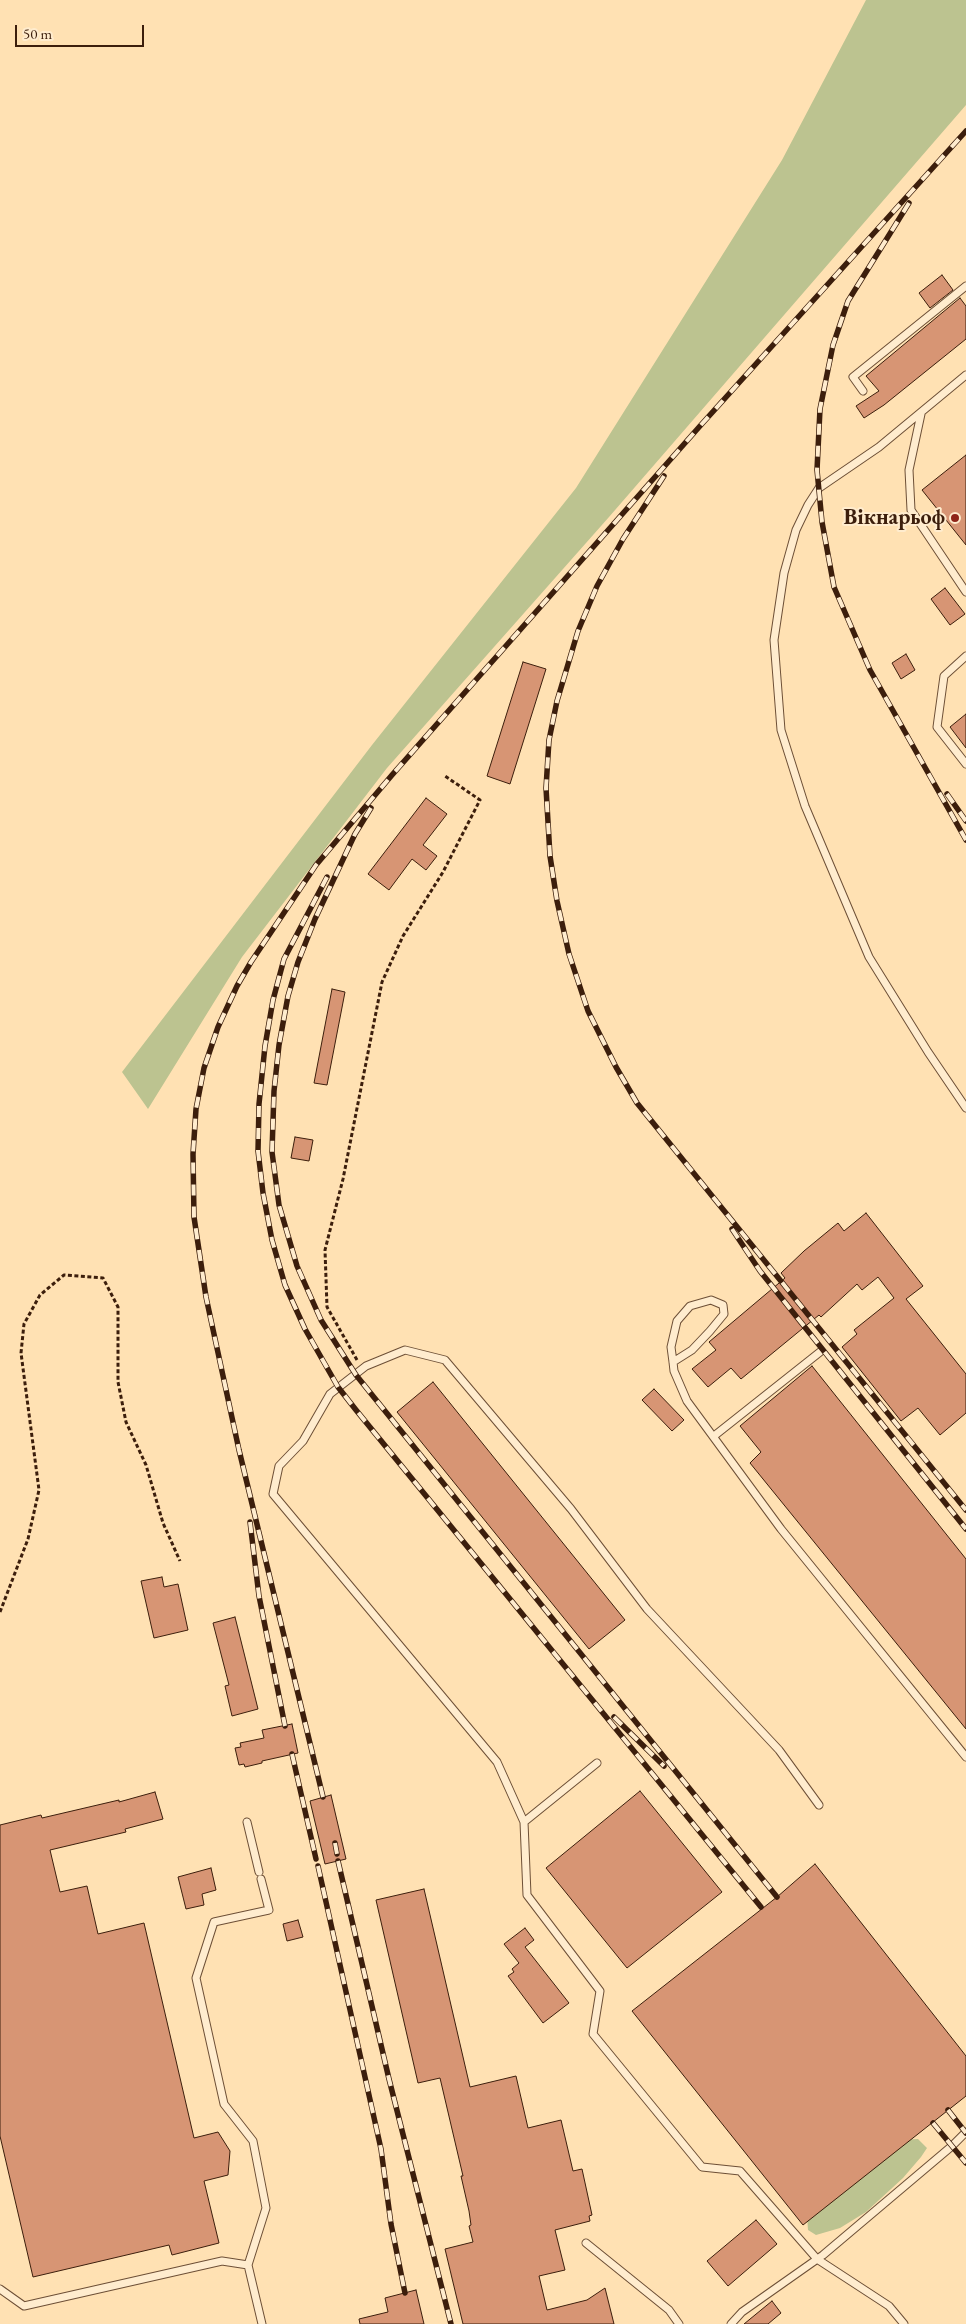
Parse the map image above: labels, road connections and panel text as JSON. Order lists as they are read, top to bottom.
{
  "places": ["Вікнарьоф"],
  "scale_bar": "50 m"
}
